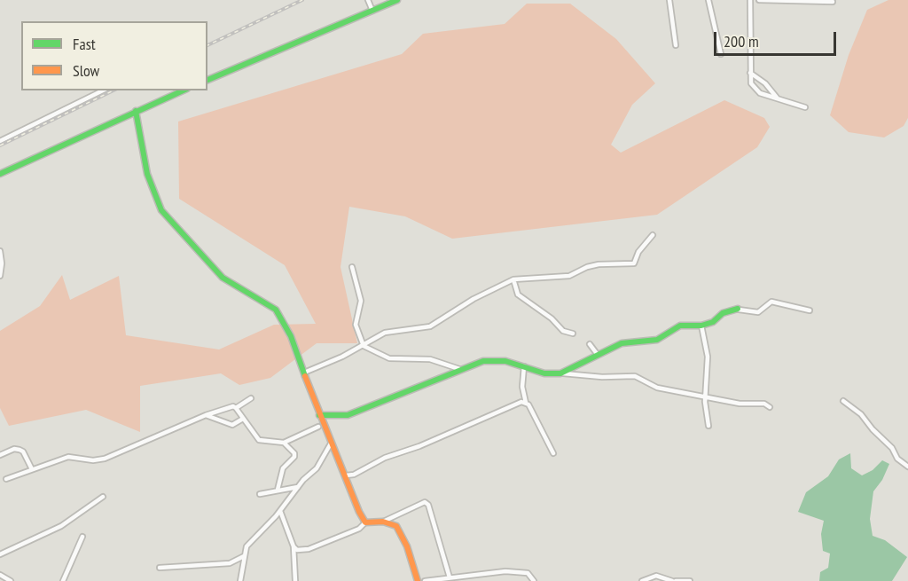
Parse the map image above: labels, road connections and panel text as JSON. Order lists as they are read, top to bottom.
{
  "legend": ["Fast", "Slow"],
  "scale_bar": "200 m"
}
